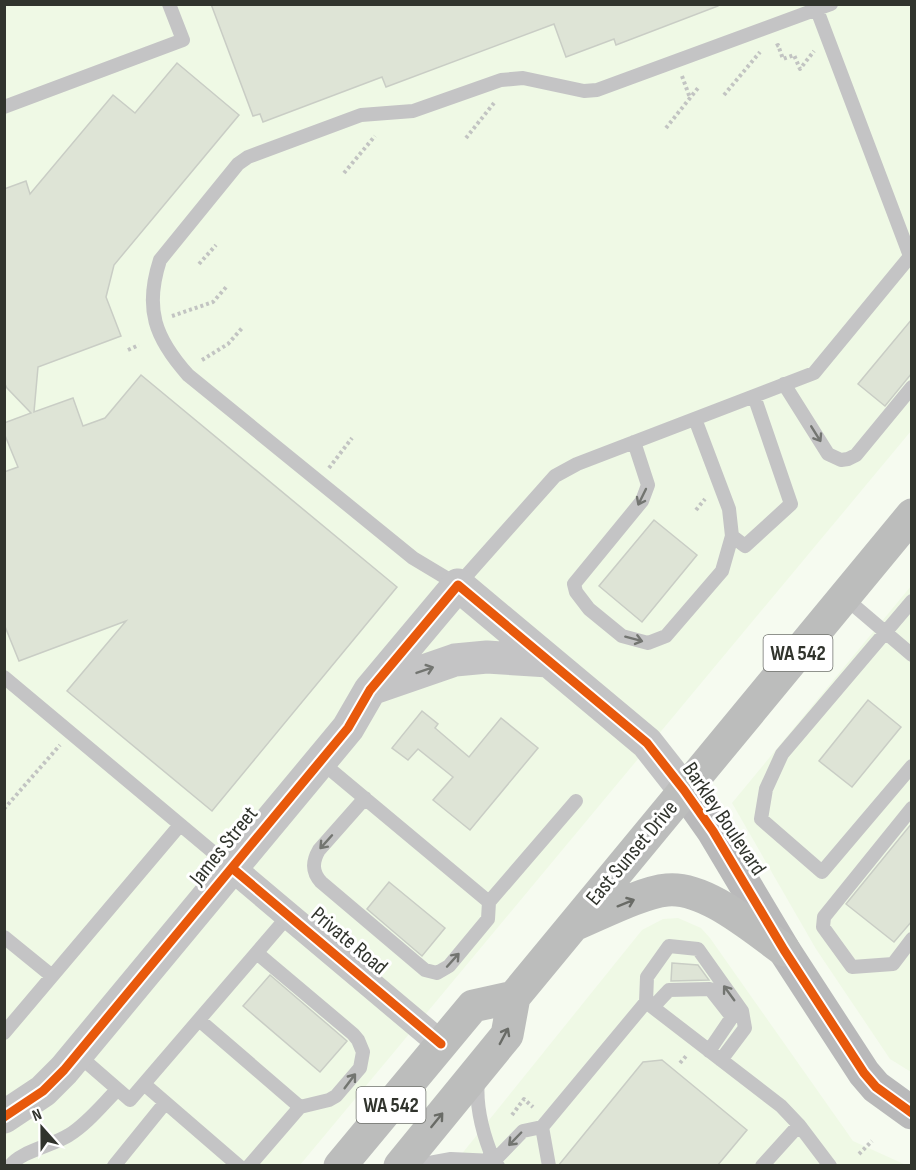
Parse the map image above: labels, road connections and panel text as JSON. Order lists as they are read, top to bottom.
{
  "streets": {
    "main road": ["WA 542", "Barkley Boulevard", "East Sunset Drive"],
    "street": ["James Street", "Private Road"]
  },
  "crossings": [
    ["WA 542", "East Sunset Drive"],
    ["WA 542", "Private Road"],
    ["Barkley Boulevard", "James Street"],
    ["Barkley Boulevard", "East Sunset Drive"],
    ["James Street", "Private Road"]
  ],
  "north": "top"
}
